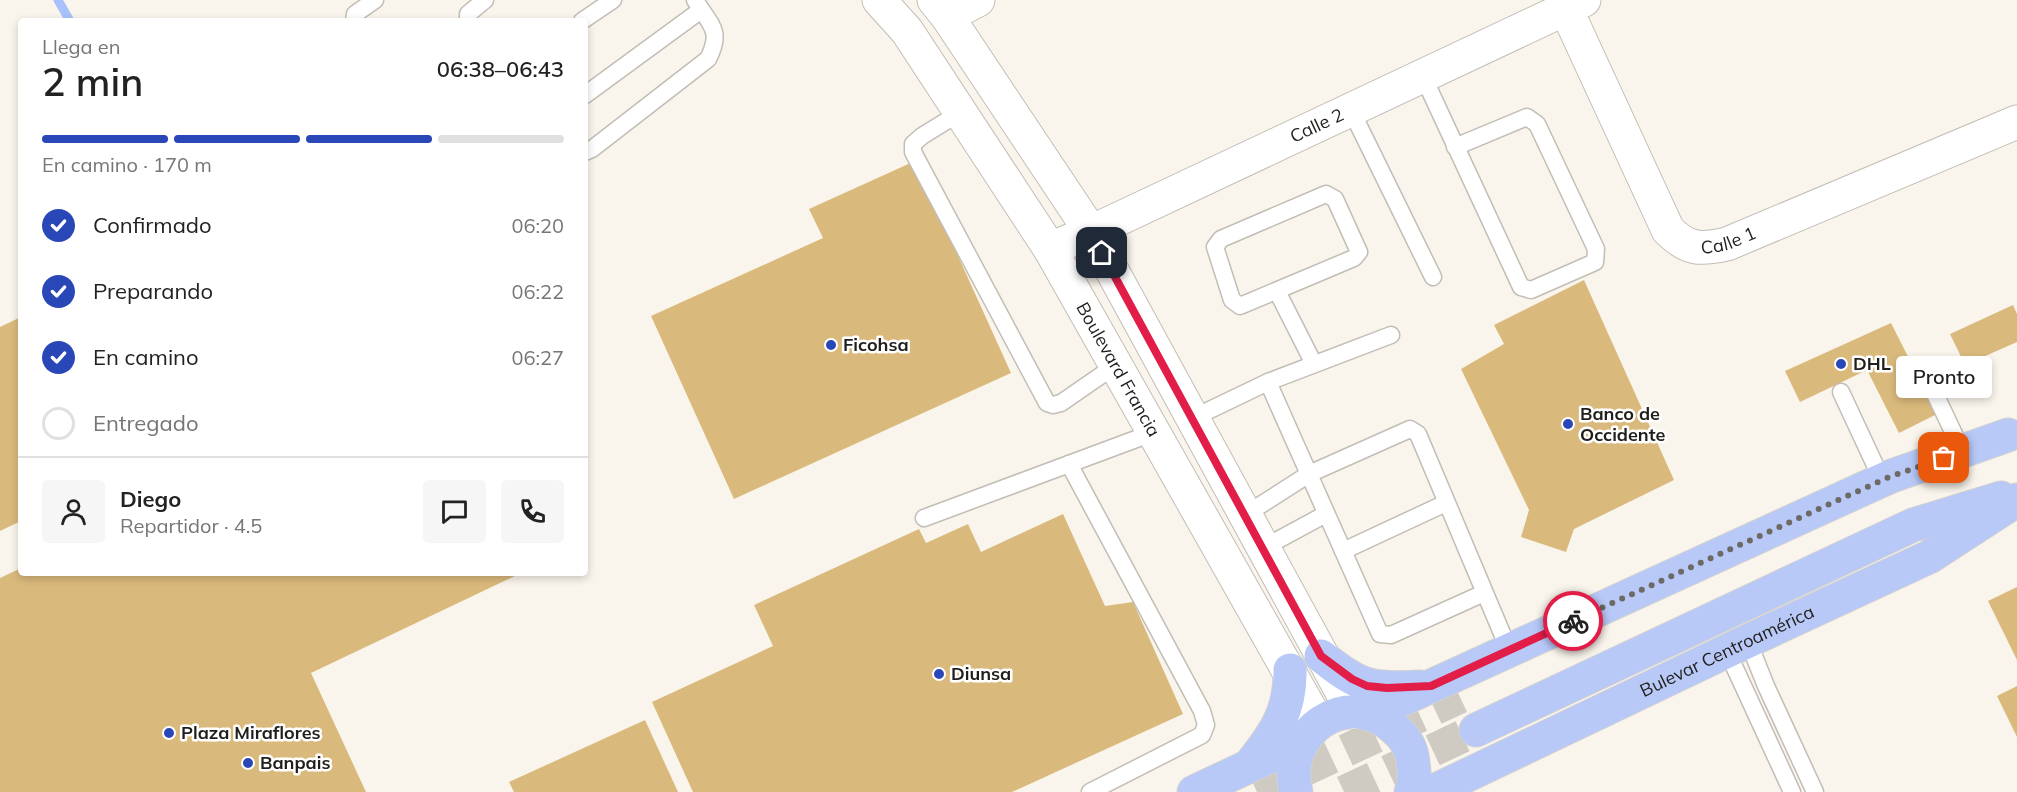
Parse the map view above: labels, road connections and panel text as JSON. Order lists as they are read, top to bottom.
{
  "streets": {
    "main road": ["Bulevar Centroamérica"],
    "street": ["Calle 2", "Calle 1", "Boulevard Francia"]
  },
  "crossings": [
    ["Calle 2", "Calle 1"],
    ["Calle 2", "Boulevard Francia"]
  ],
  "places": [
    "Ficohsa",
    "DHL",
    "Banco de Occidente",
    "Pronto",
    "Diunsa",
    "Plaza Miraflores",
    "Banpais"
  ],
  "page": {
    "heading": ["2 min", "Llega en", "06:38–06:43"],
    "panel": ["Diego", "Repartidor · 4.5"],
    "bar": "En camino · 170 m",
    "list": [
      ["Confirmado", "06:20"],
      ["Preparando", "06:22"],
      ["En camino", "06:27"],
      "Entregado"
    ],
    "bubble": "Pronto"
  }
}
